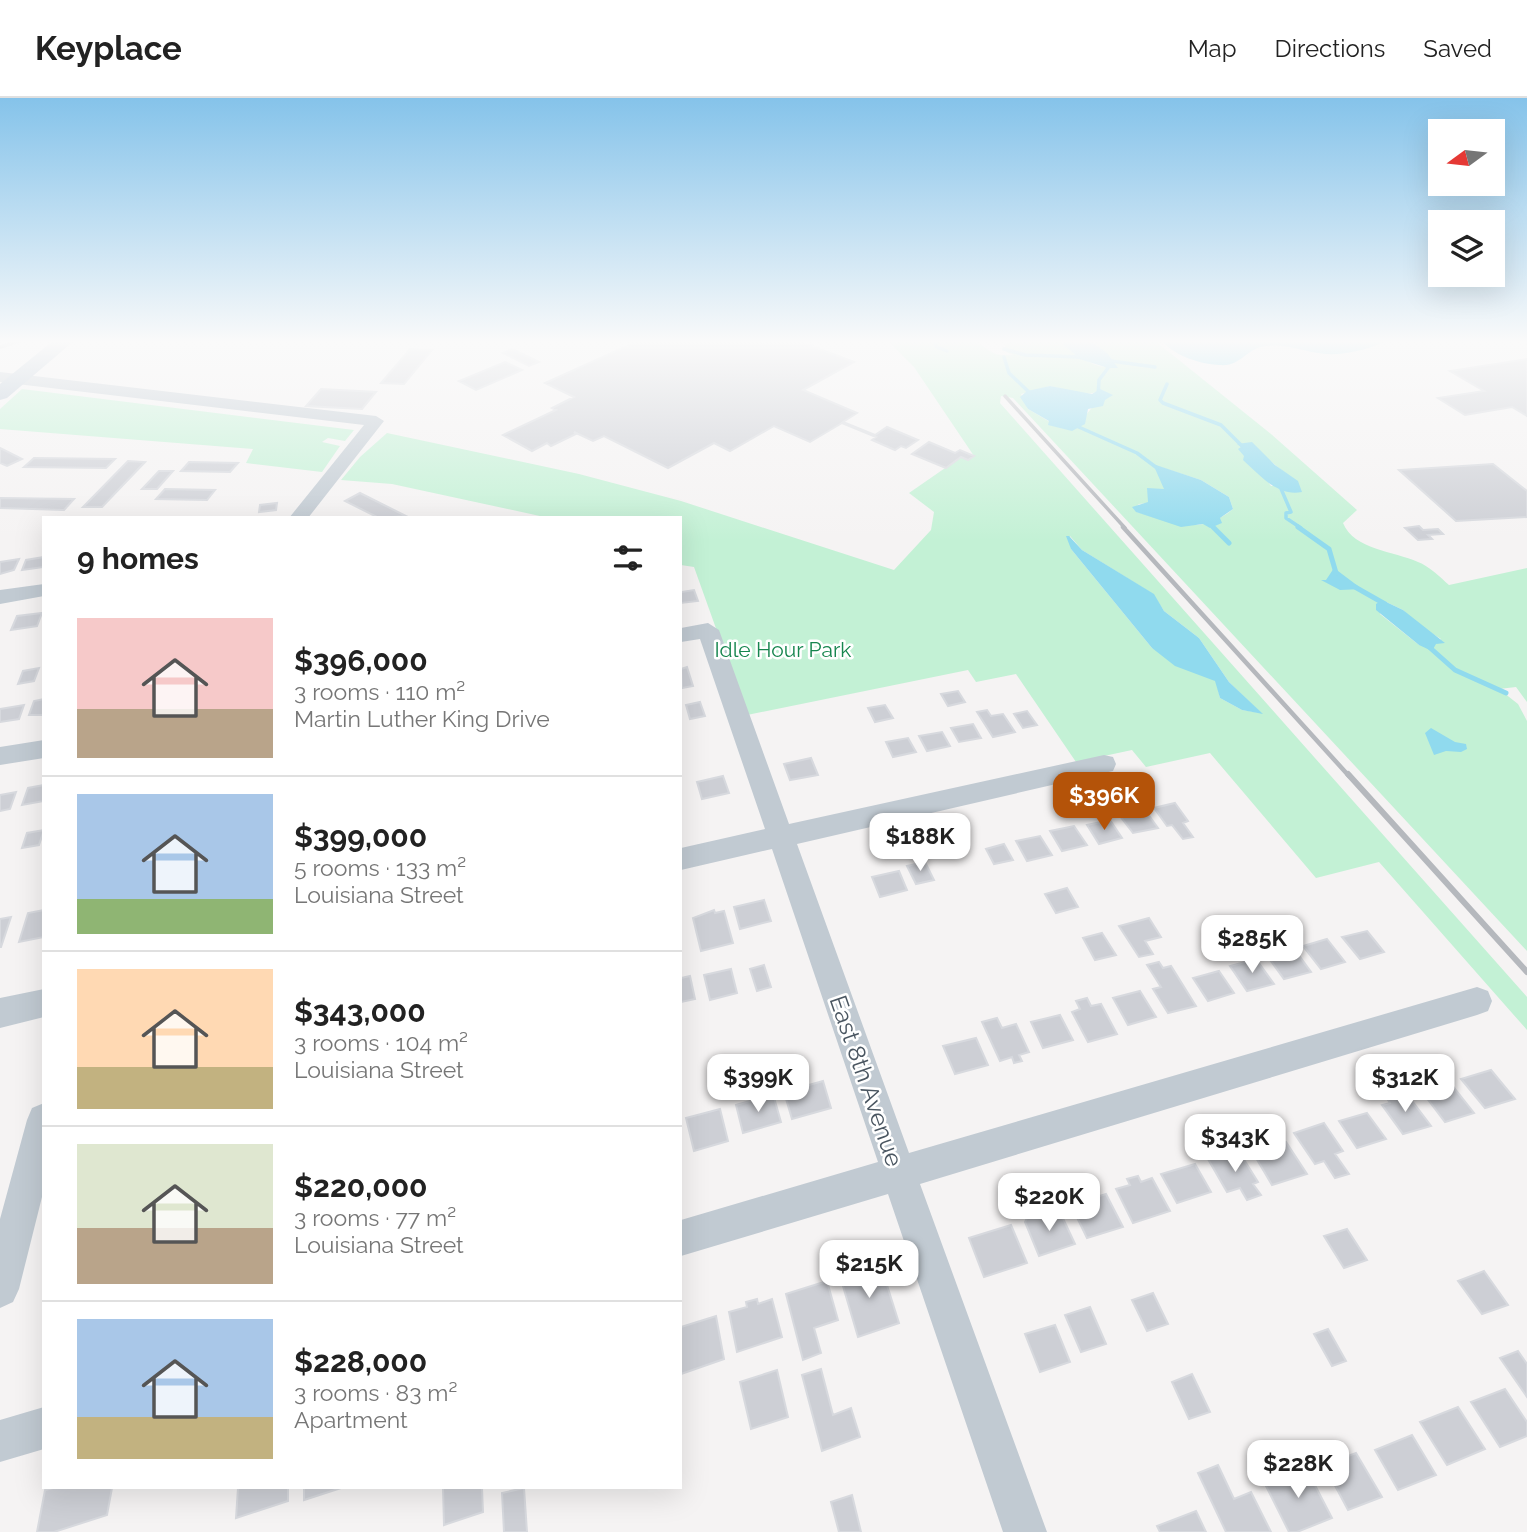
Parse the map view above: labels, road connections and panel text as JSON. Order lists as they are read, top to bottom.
{
  "streets": {
    "street": ["East 8th Avenue"]
  },
  "parks": ["Idle Hour Park"],
  "north": "left",
  "page": {
    "header": "Keyplace",
    "nav": ["Map", "Directions", "Saved"],
    "heading": "9 homes",
    "list": [
      {
        "name": "$396,000",
        "note": "3 rooms · 110 m² · Martin Luther King Drive"
      },
      {
        "name": "$399,000",
        "note": "5 rooms · 133 m² · Louisiana Street"
      },
      {
        "name": "$343,000",
        "note": "3 rooms · 104 m² · Louisiana Street"
      },
      {
        "name": "$220,000",
        "note": "3 rooms · 77 m² · Louisiana Street"
      },
      {
        "name": "$228,000",
        "note": "3 rooms · 83 m² · Apartment"
      }
    ],
    "price": [
      "$396K",
      "$188K",
      "$285K",
      "$399K",
      "$312K",
      "$343K",
      "$220K",
      "$215K",
      "$228K"
    ]
  }
}
